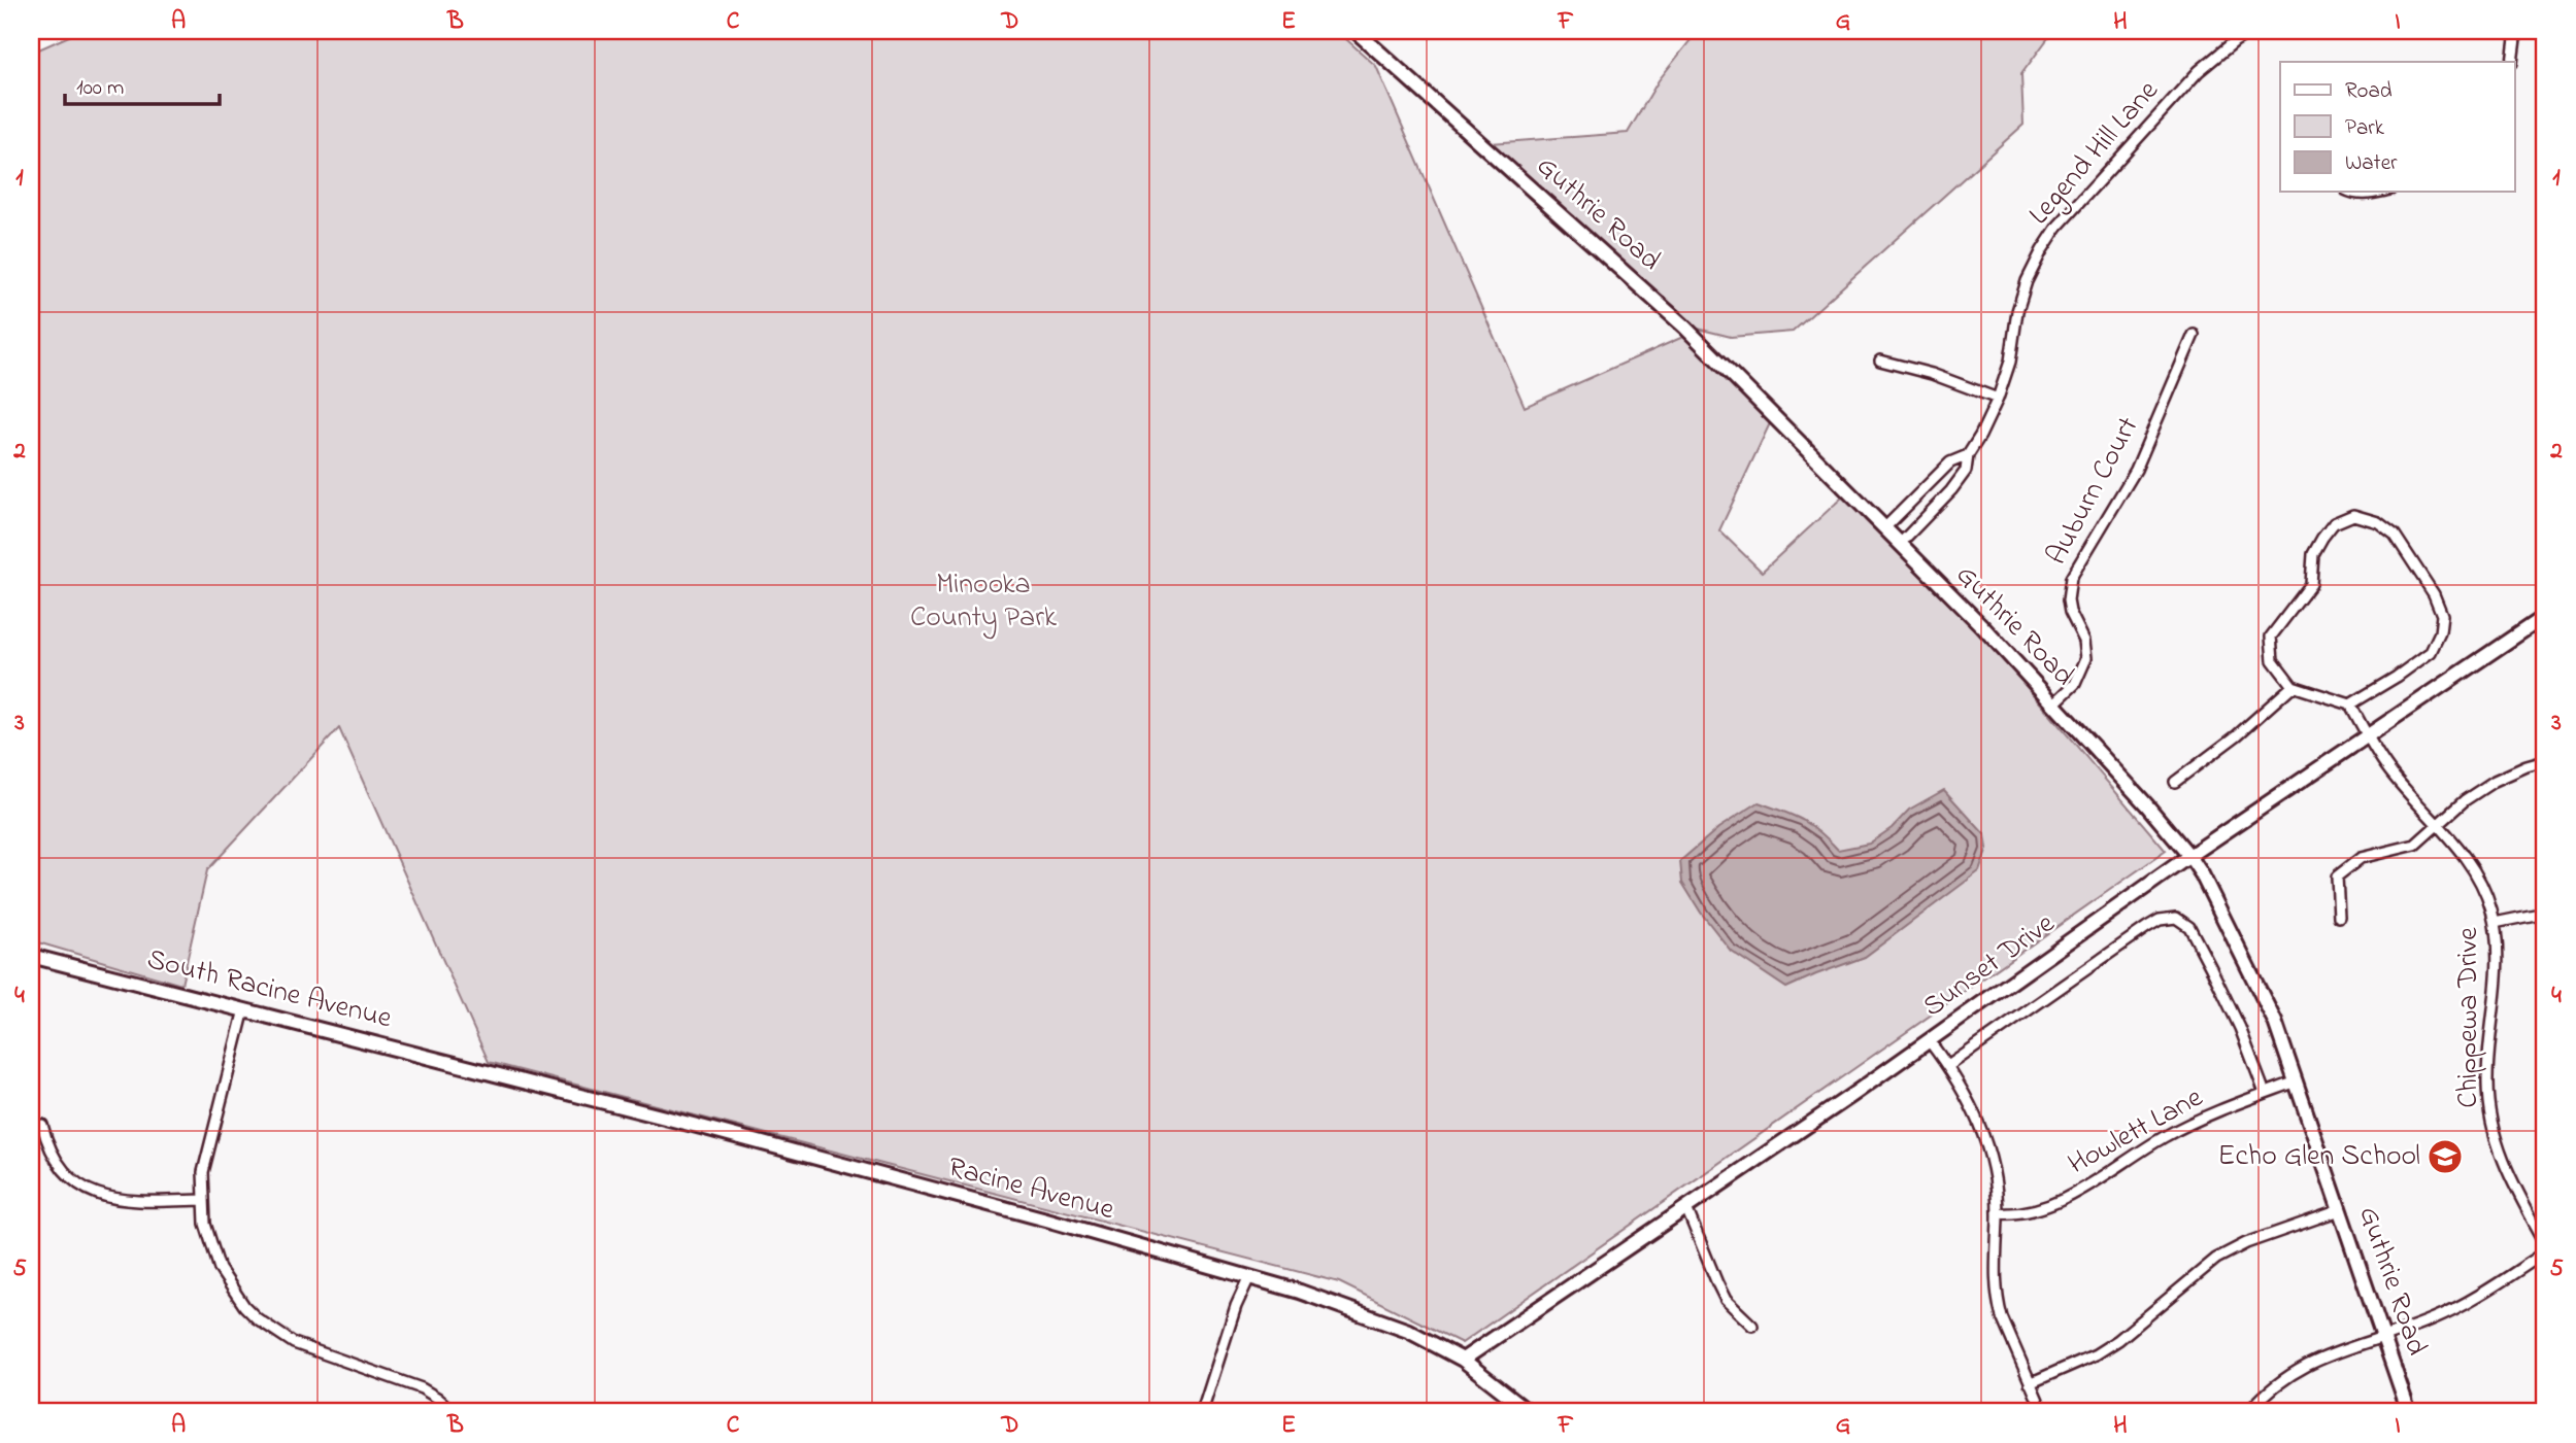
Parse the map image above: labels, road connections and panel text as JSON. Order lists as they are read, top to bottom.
{
  "streets": {
    "street": [
      "Legend Hill Lane",
      "Guthrie Road",
      "Auburn Court",
      "Sunset Drive",
      "South Racine Avenue",
      "Chippewa Drive",
      "Howlett Lane",
      "Racine Avenue"
    ]
  },
  "crossings": [
    ["Legend Hill Lane", "Guthrie Road"],
    ["Guthrie Road", "Auburn Court"],
    ["Guthrie Road", "Sunset Drive"],
    ["Guthrie Road", "Howlett Lane"],
    ["Sunset Drive", "Chippewa Drive"],
    ["Sunset Drive", "Racine Avenue"],
    ["South Racine Avenue", "Racine Avenue"]
  ],
  "parks": ["Minooka County Park"],
  "places": {
    "school or university": ["Echo Glen School"]
  },
  "legend": ["Road", "Park", "Water"],
  "scale_bar": "100 m",
  "grid": {
    "columns": [
      "A",
      "B",
      "C",
      "D",
      "E",
      "F",
      "G",
      "H",
      "I"
    ],
    "rows": [
      "1",
      "2",
      "3",
      "4",
      "5"
    ]
  }
}
